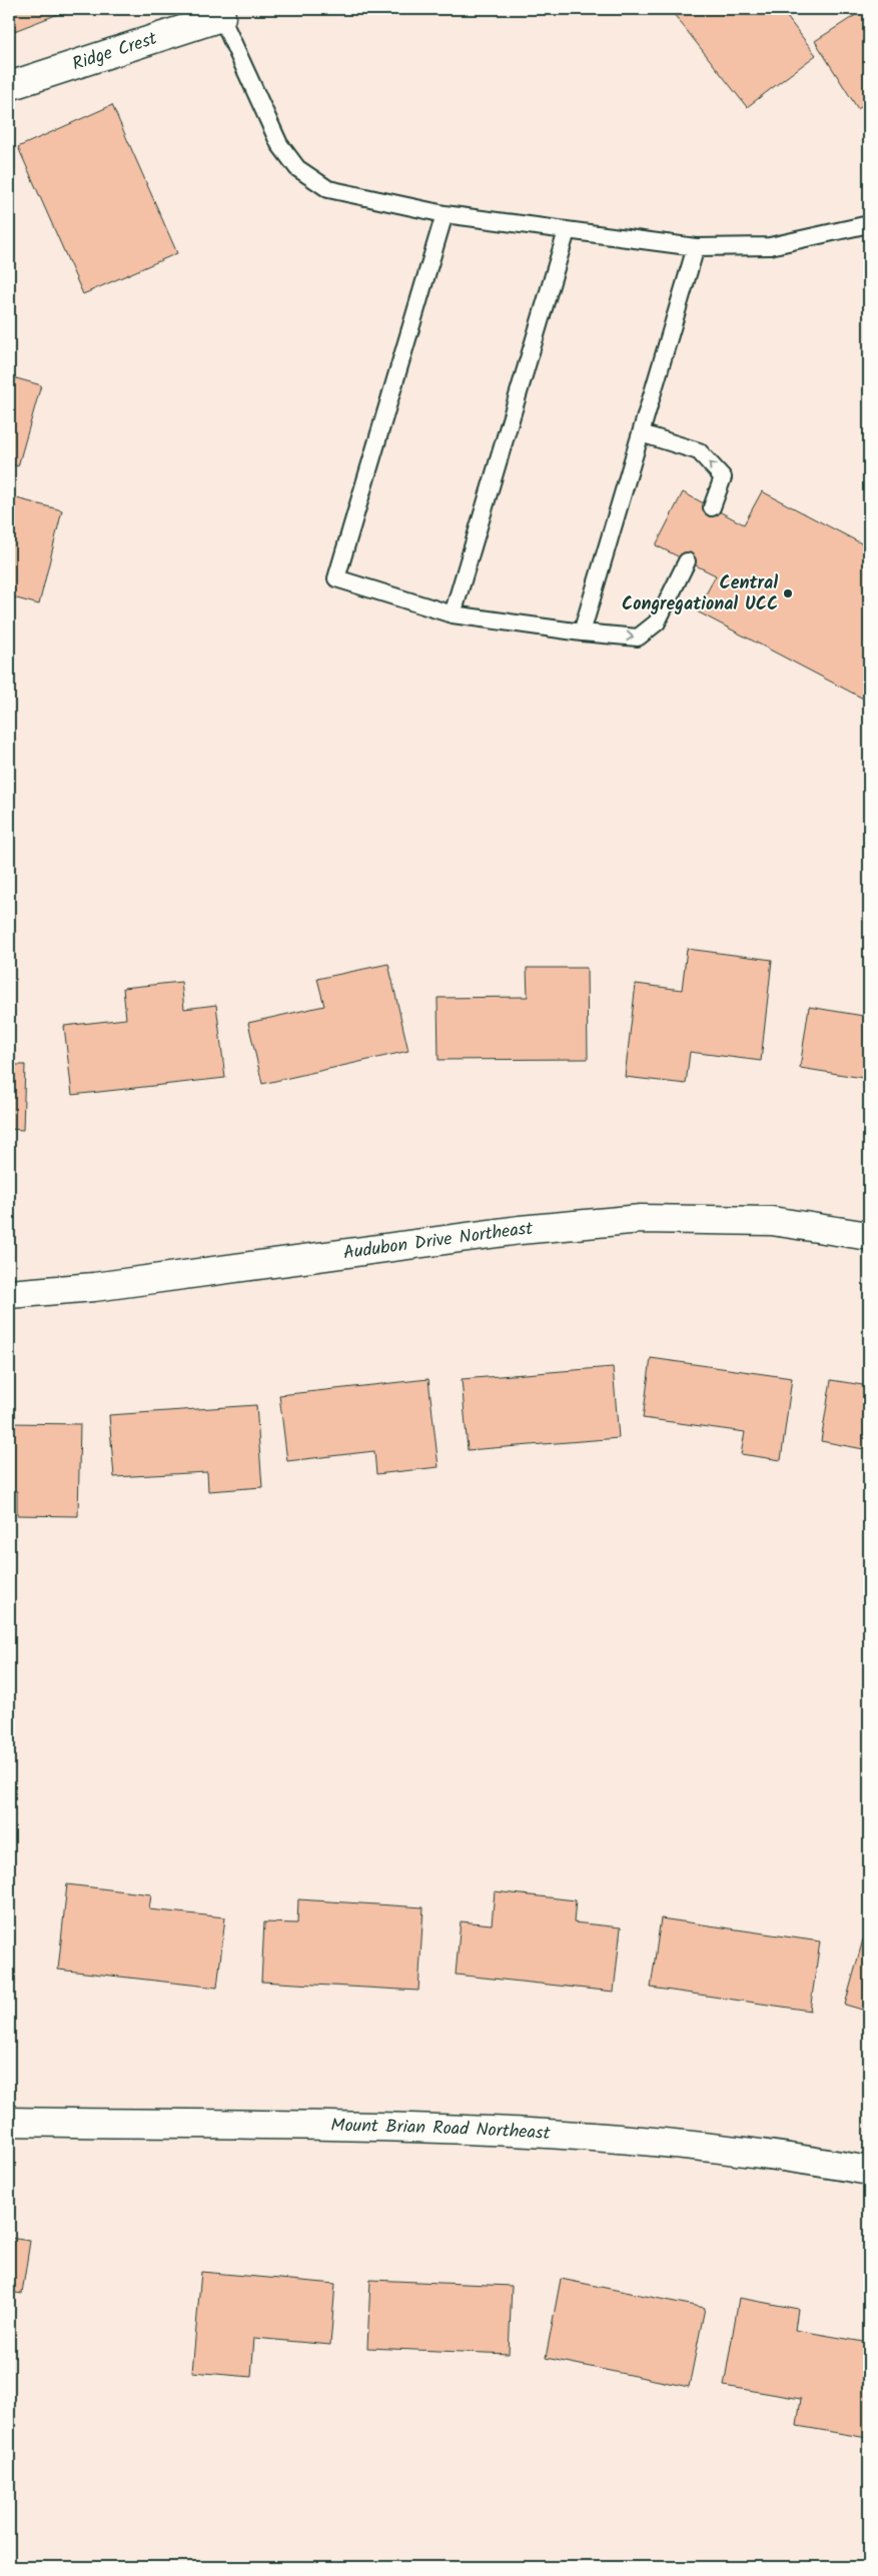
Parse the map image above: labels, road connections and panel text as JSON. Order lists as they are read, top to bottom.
{
  "streets": {
    "street": ["Ridge Crest", "Audubon Drive Northeast", "Mount Brian Road Northeast"]
  },
  "places": ["Central Congregational UCC"]
}
